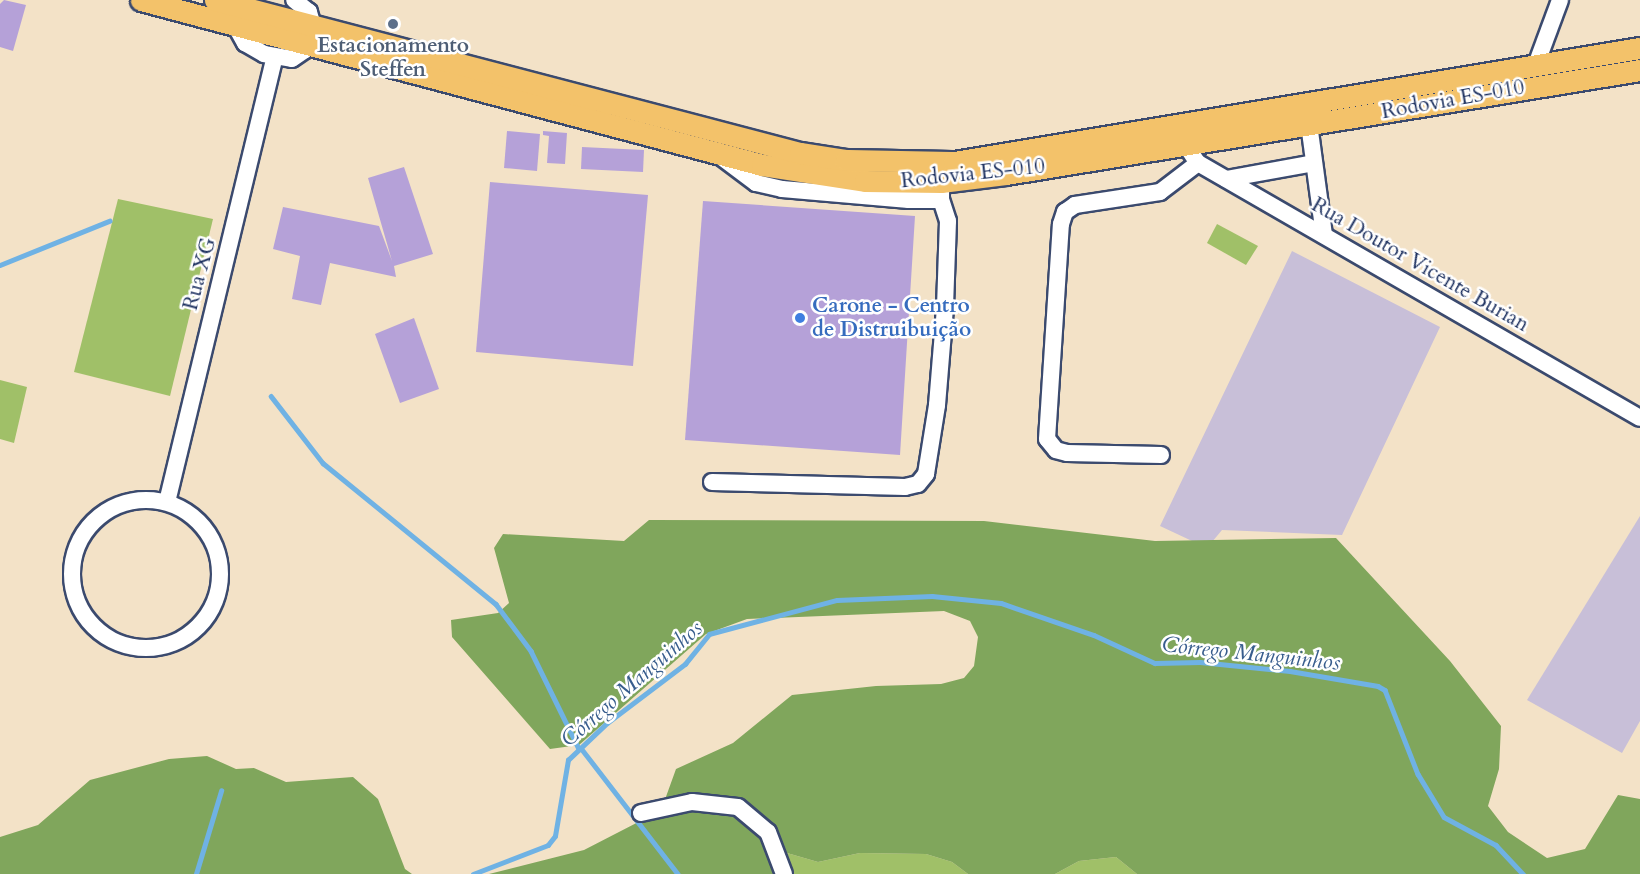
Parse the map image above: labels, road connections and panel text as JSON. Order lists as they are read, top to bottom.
{
  "streets": {
    "main road": ["Rodovia ES-010"],
    "street": ["Rua Doutor Vicente Burian", "Rua XG"]
  },
  "crossings": [
    ["Rodovia ES-010", "Rua Doutor Vicente Burian"]
  ],
  "water": ["Córrego Manguinhos"],
  "places": ["Estacionamento Steffen", "Carone - Centro de Distruibuição"]
}
